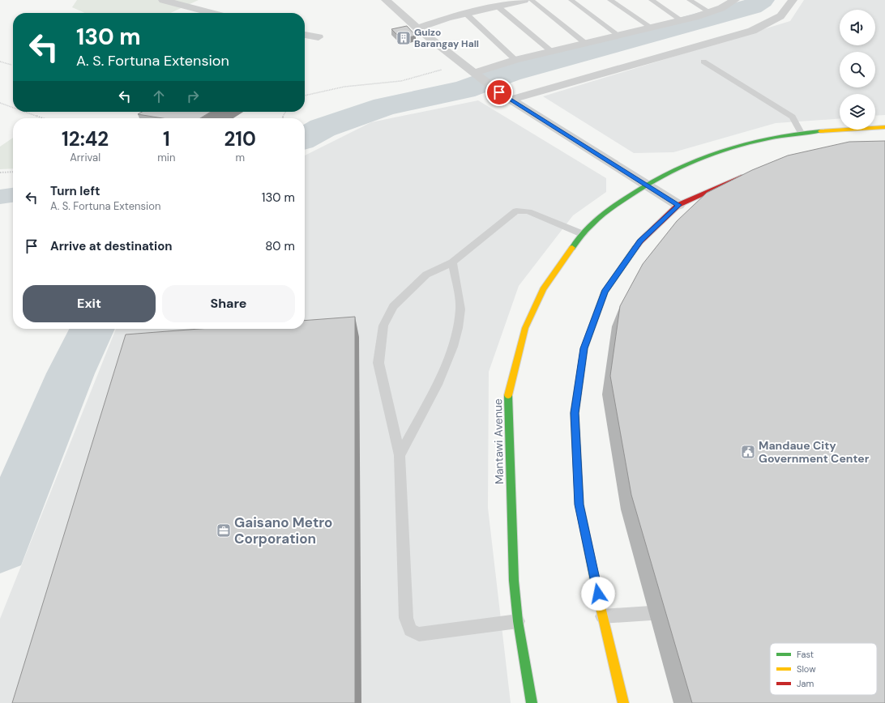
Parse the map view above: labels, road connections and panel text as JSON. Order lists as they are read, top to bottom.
{
  "streets": {
    "street": ["Mantawi Avenue"]
  },
  "places": {
    "building": ["Guizo Barangay Hall"],
    "public building": ["Mandaue City Government Center"],
    "office": ["Gaisano Metro Corporation"]
  },
  "legend": ["Fast", "Slow", "Jam"],
  "page": {
    "turn": ["130 m", "A. S. Fortuna Extension"],
    "eta": [
      "12:42",
      "Arrival",
      "1",
      "min",
      "210",
      "m"
    ],
    "list": [
      {
        "name": "Turn left",
        "note": "A. S. Fortuna Extension",
        "value": "130 m"
      },
      {
        "name": "Arrive at destination",
        "value": "80 m"
      }
    ],
    "buttons": ["Exit", "Share"]
  }
}
